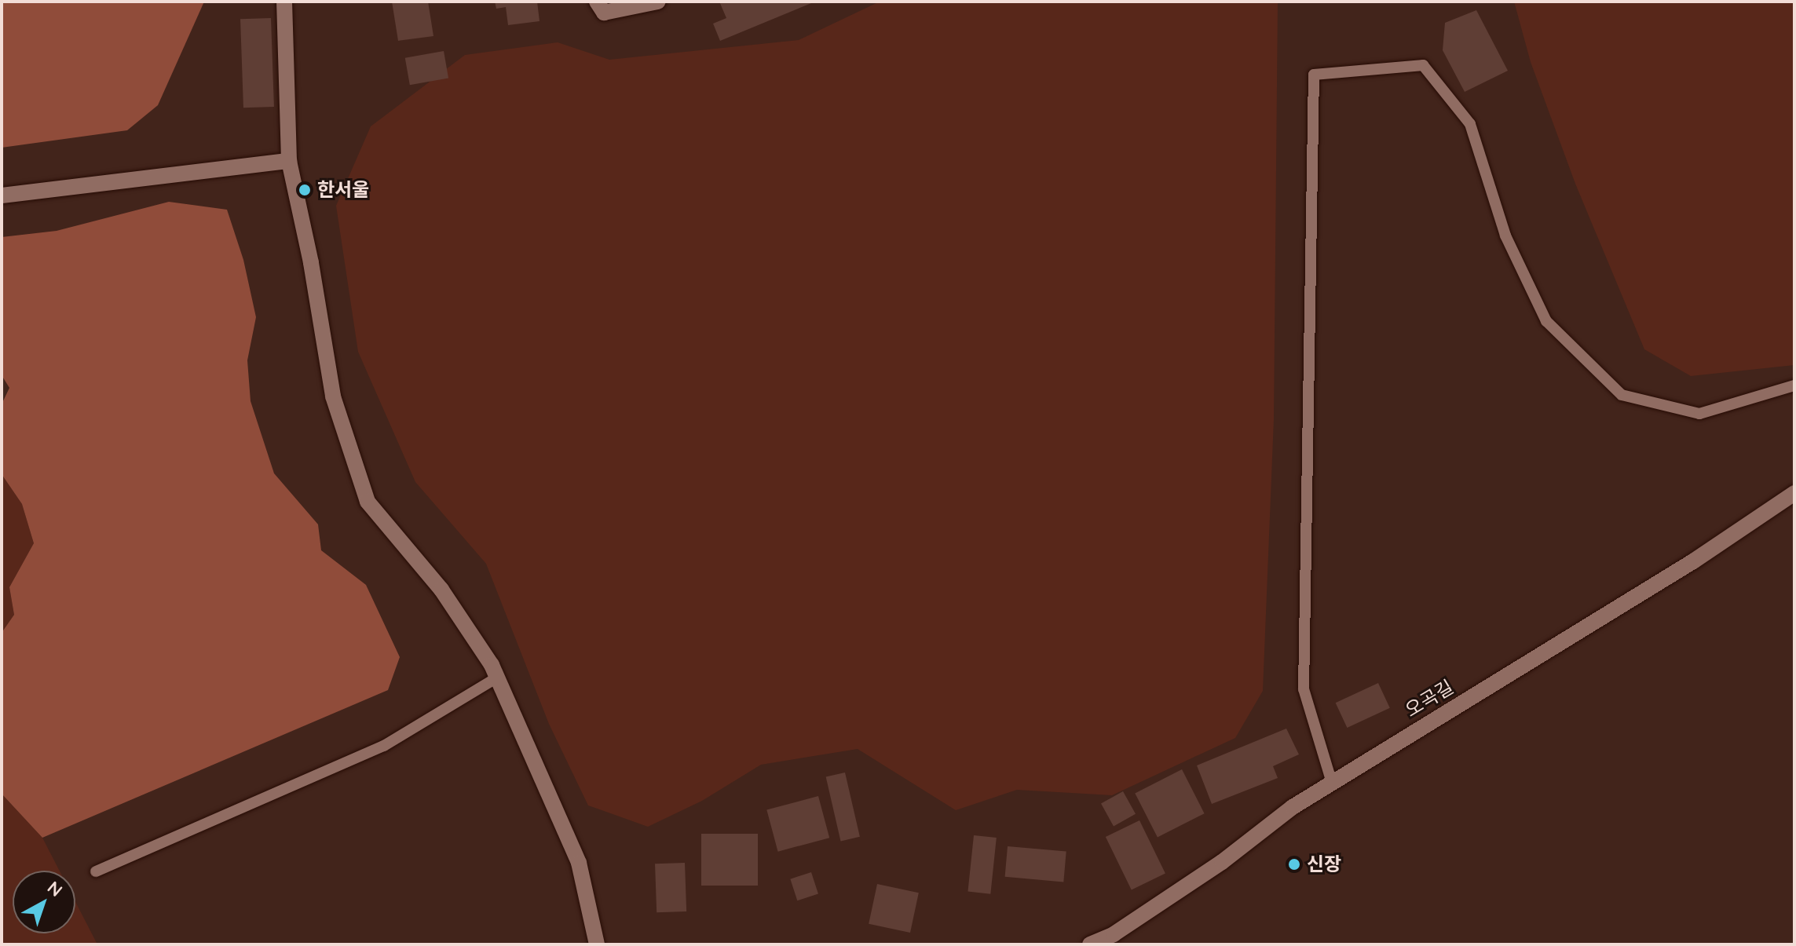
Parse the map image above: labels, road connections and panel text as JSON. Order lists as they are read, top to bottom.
{
  "streets": {
    "street": ["오곡길"]
  },
  "places": ["한서울", "신장"],
  "north": "top right"
}
